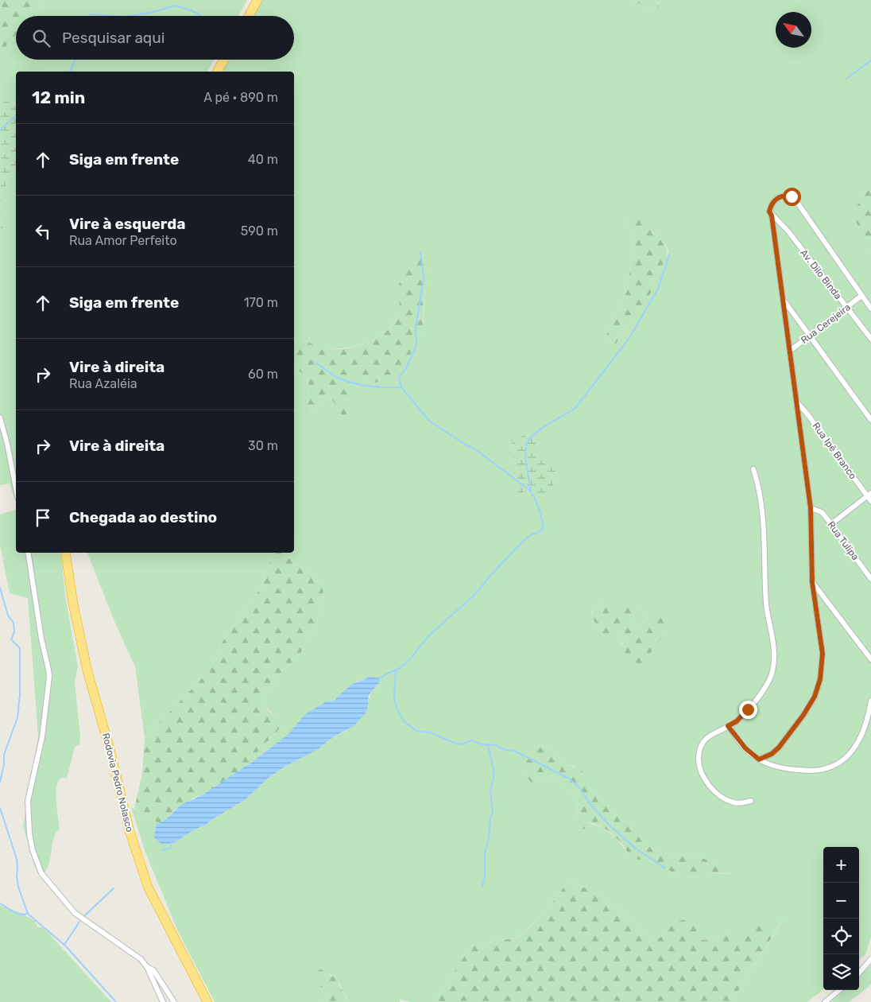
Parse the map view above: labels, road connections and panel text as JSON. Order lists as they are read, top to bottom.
{
  "streets": {
    "highway": ["Rodovia Pedro Nolasco"],
    "street": [
      "Av. Dilo Binda",
      "Rua Cerejeira",
      "Rua Ipê Branco",
      "Rua Tulipa"
    ]
  },
  "crossings": [
    ["Av. Dilo Binda", "Rua Cerejeira"]
  ],
  "north": "top left",
  "page": {
    "search": "Pesquisar aqui",
    "heading": ["12 min", "A pé · 890 m"],
    "list": [
      ["Siga em frente", "40 m"],
      ["Vire à esquerda", "Rua Amor Perfeito", "590 m"],
      ["Siga em frente", "170 m"],
      ["Vire à direita", "Rua Azaléia", "60 m"],
      ["Vire à direita", "30 m"],
      "Chegada ao destino"
    ],
    "map_buttons": ["+", "−"]
  }
}
